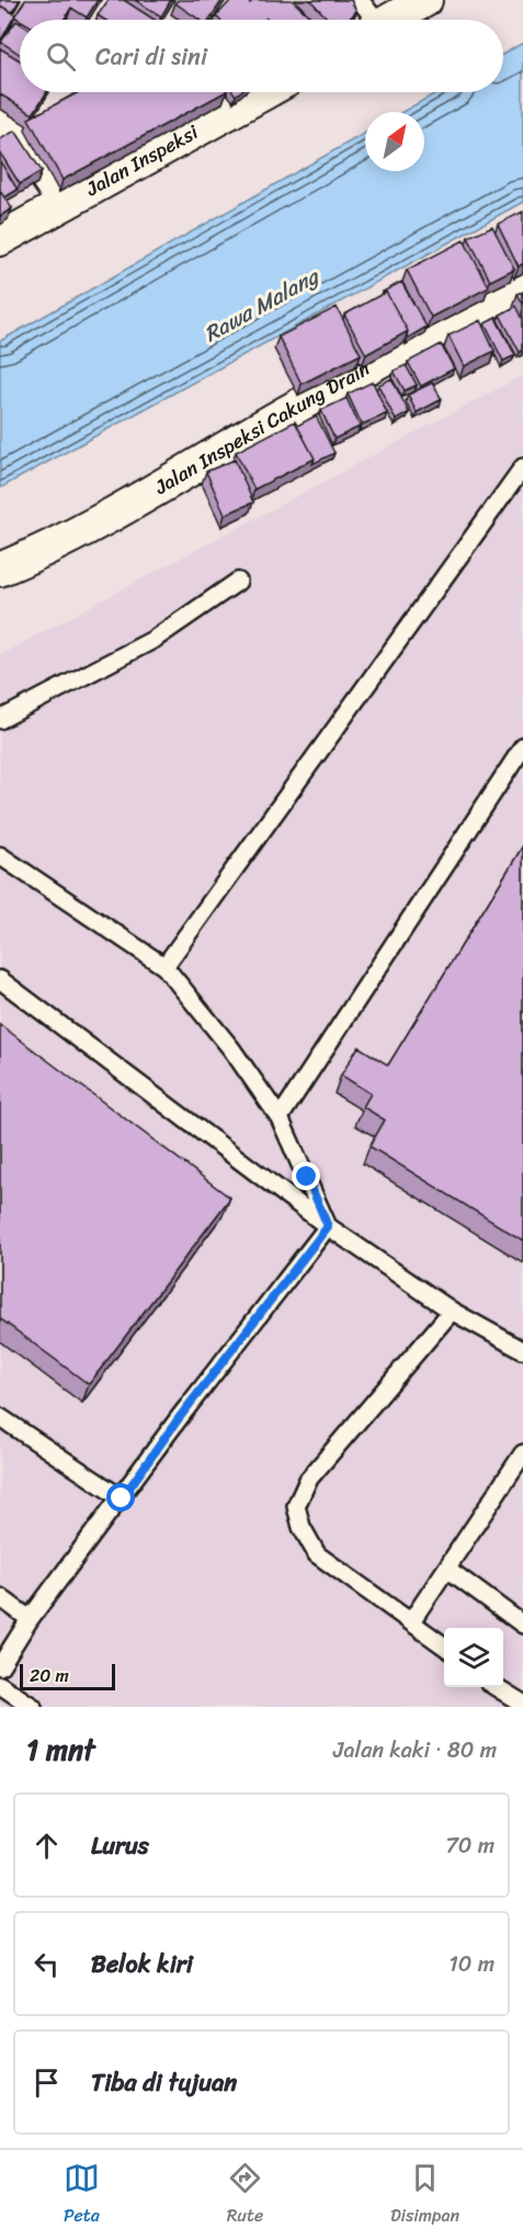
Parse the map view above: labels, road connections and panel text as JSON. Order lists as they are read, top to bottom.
{
  "streets": {
    "street": ["Jalan Inspeksi", "Jalan Inspeksi Cakung Drain"]
  },
  "water": ["Rawa Malang"],
  "scale_bar": "20 m",
  "north": "top right",
  "page": {
    "search": "Cari di sini",
    "scale": "20 m",
    "heading": ["1 mnt", "Jalan kaki · 80 m"],
    "list": [
      ["Lurus", "70 m"],
      ["Belok kiri", "10 m"],
      "Tiba di tujuan"
    ],
    "nav": ["Peta", "Rute", "Disimpan"]
  }
}
